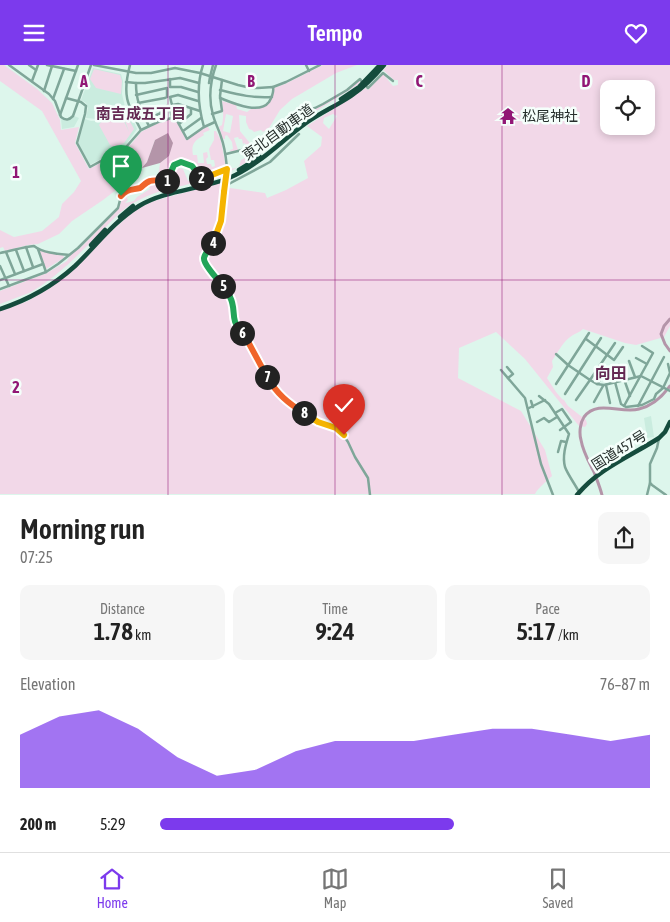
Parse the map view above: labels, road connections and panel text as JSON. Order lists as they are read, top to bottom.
{
  "streets": {
    "highway": ["東北自動車道", "国道457号"]
  },
  "districts": ["南吉成五丁目", "向田"],
  "places": {
    "temple": ["松尾神社"]
  },
  "page": {
    "header": "Tempo",
    "pins": [
      "2",
      "1",
      "4",
      "5",
      "6",
      "7",
      "8"
    ],
    "heading": ["Morning run", "07:25"],
    "stats": [
      ["Distance", "1.78 km"],
      ["Time", "9:24"],
      ["Pace", "5:17 /km"]
    ],
    "chart": ["Elevation", "76–87 m"],
    "list": [
      {
        "name": "200 m",
        "note": "5:29"
      }
    ],
    "tabs": ["Home", "Map", "Saved"]
  },
  "grid": {
    "columns": [
      "A",
      "B",
      "C",
      "D"
    ],
    "rows": ["1", "2"]
  }
}
